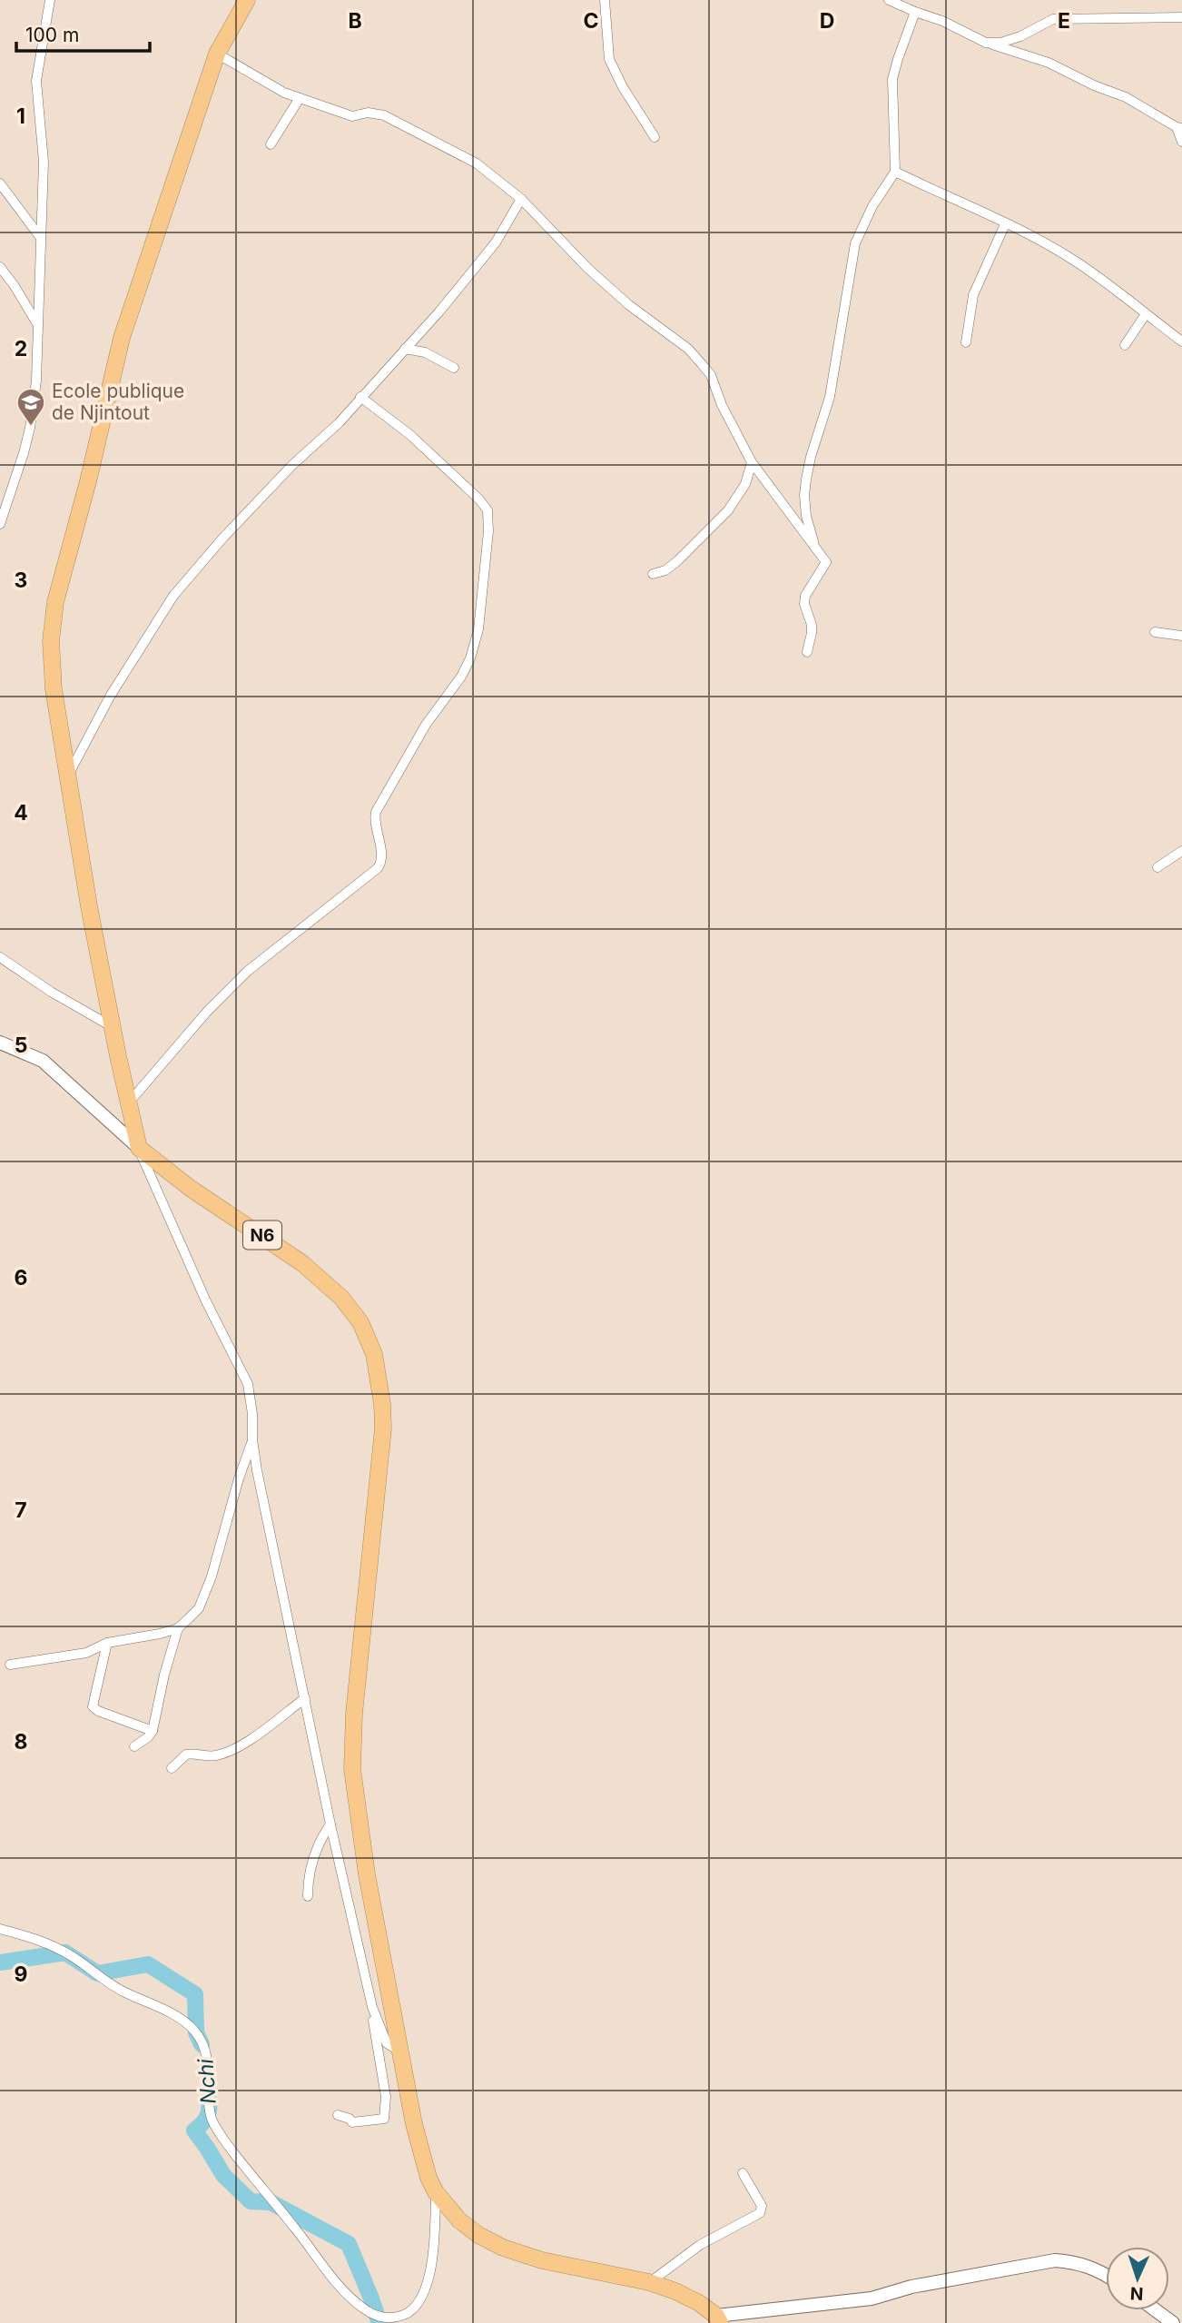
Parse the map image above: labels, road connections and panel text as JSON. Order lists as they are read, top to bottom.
{
  "streets": {
    "highway": ["N6"]
  },
  "water": ["Nchi"],
  "places": {
    "school or university": ["Ecole publique de Njintout"]
  },
  "scale_bar": "100 m",
  "north": "bottom",
  "grid": {
    "columns": [
      "B",
      "C",
      "D",
      "E"
    ],
    "rows": [
      "1",
      "2",
      "3",
      "4",
      "5",
      "6",
      "7",
      "8",
      "9"
    ]
  }
}
